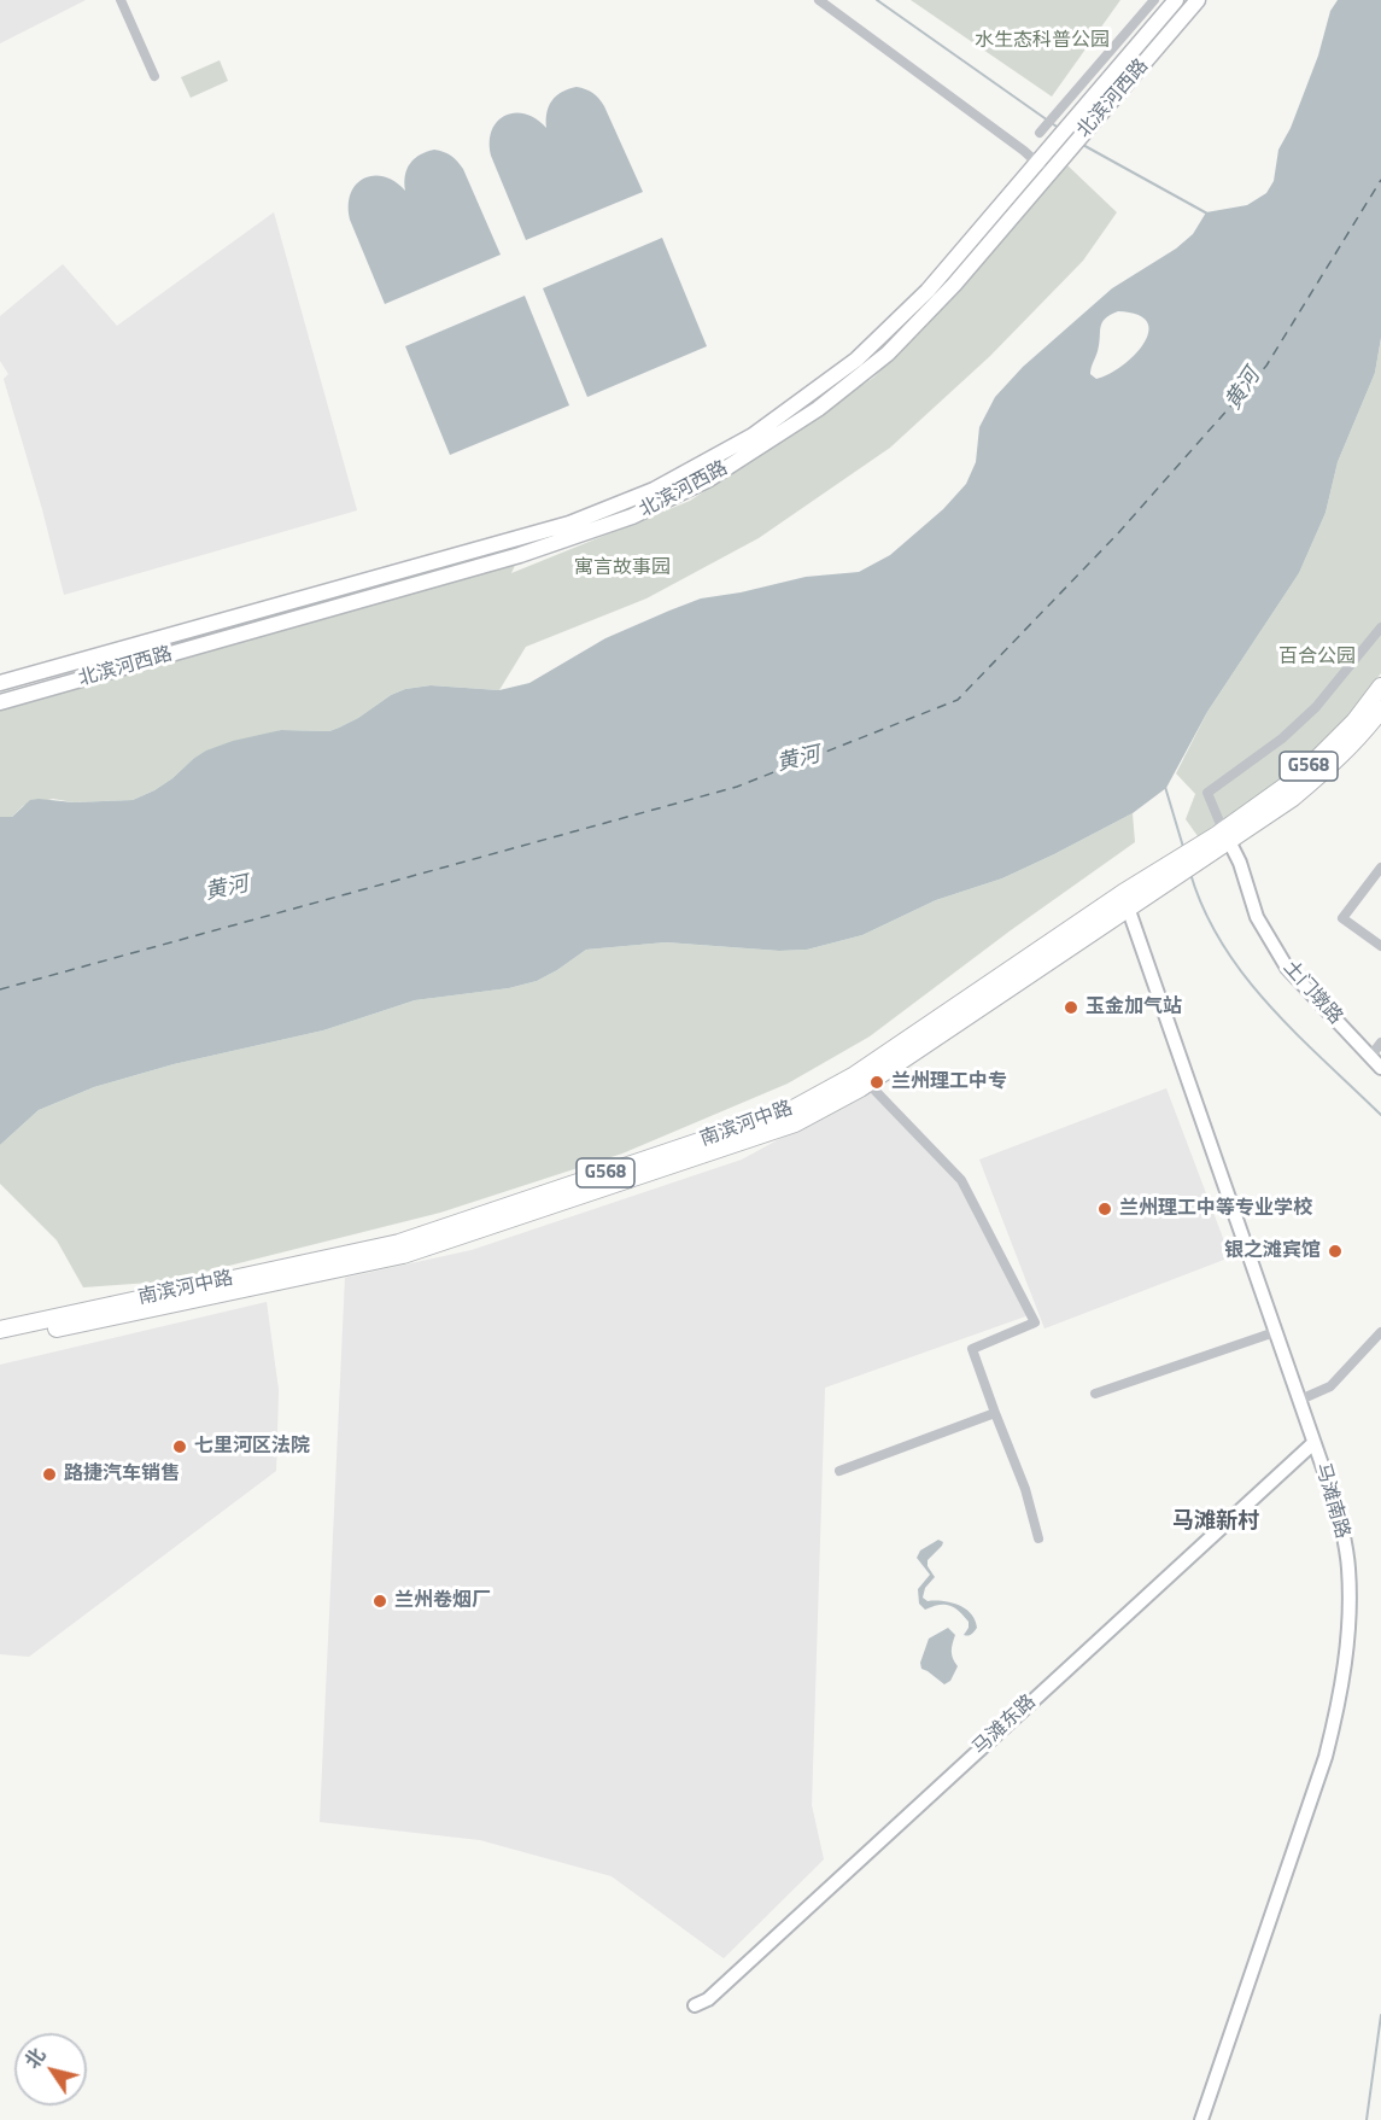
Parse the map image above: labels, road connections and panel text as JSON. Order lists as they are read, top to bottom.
{
  "streets": {
    "highway": ["G568", "南滨河中路"],
    "main road": [
      "北滨河西路",
      "土门墩路",
      "马滩南路",
      "马滩东路"
    ]
  },
  "crossings": [
    ["土门墩路", "南滨河中路"],
    ["南滨河中路", "马滩南路"],
    ["马滩南路", "马滩东路"]
  ],
  "districts": ["马滩新村"],
  "water": ["黄河"],
  "parks": ["水生态科普公园", "寓言故事园", "百合公园"],
  "places": [
    "玉金加气站",
    "兰州理工中专",
    "兰州理工中等专业学校",
    "银之滩宾馆",
    "七里河区法院",
    "路捷汽车销售",
    "兰州卷烟厂"
  ],
  "north": "top left"
}
